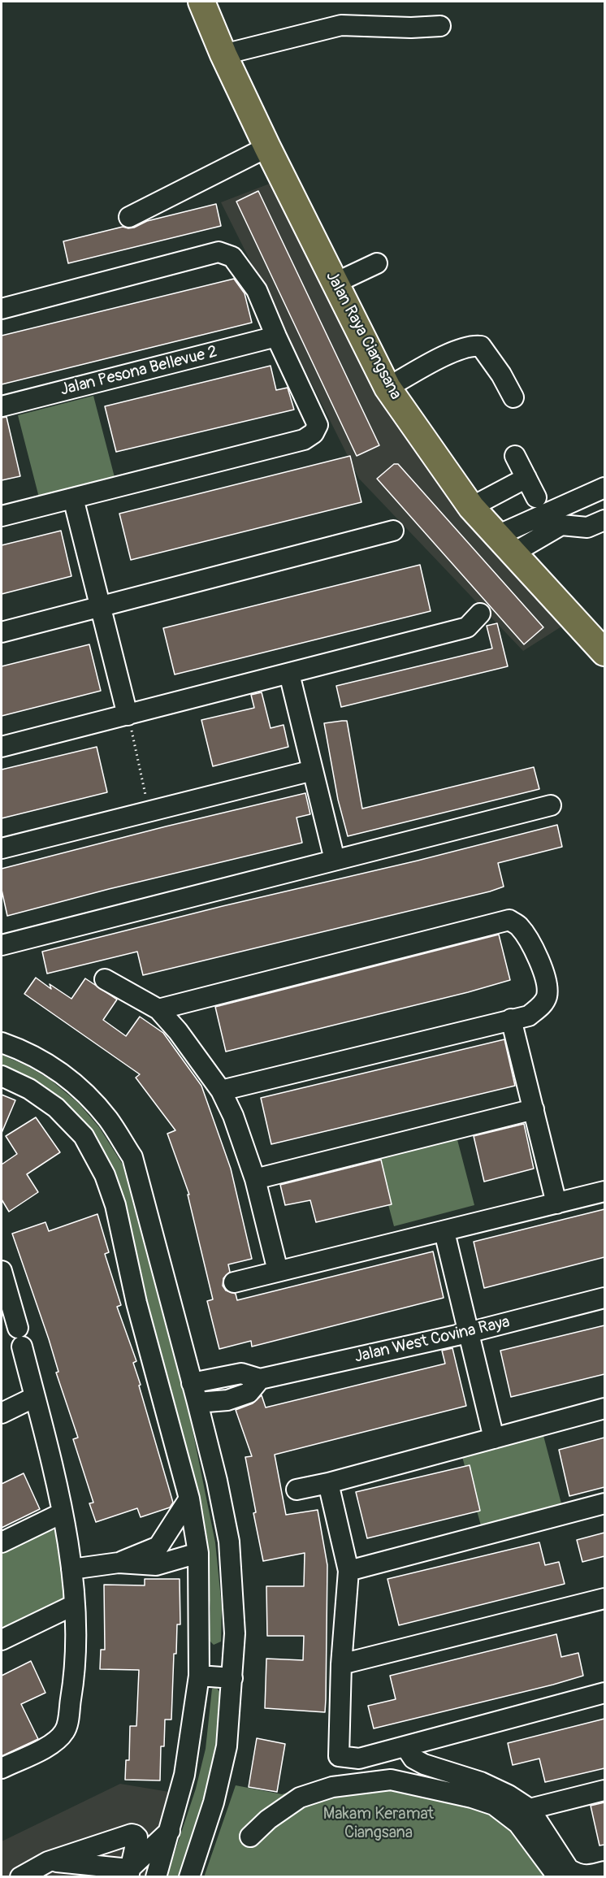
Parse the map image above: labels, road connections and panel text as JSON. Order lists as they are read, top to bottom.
{
  "streets": {
    "main road": ["Jalan Raya Ciangsana"],
    "street": ["Jalan Pesona Bellevue 2", "Jalan West Covina Raya"]
  },
  "parks": ["Makam Keramat Ciangsana"]
}
